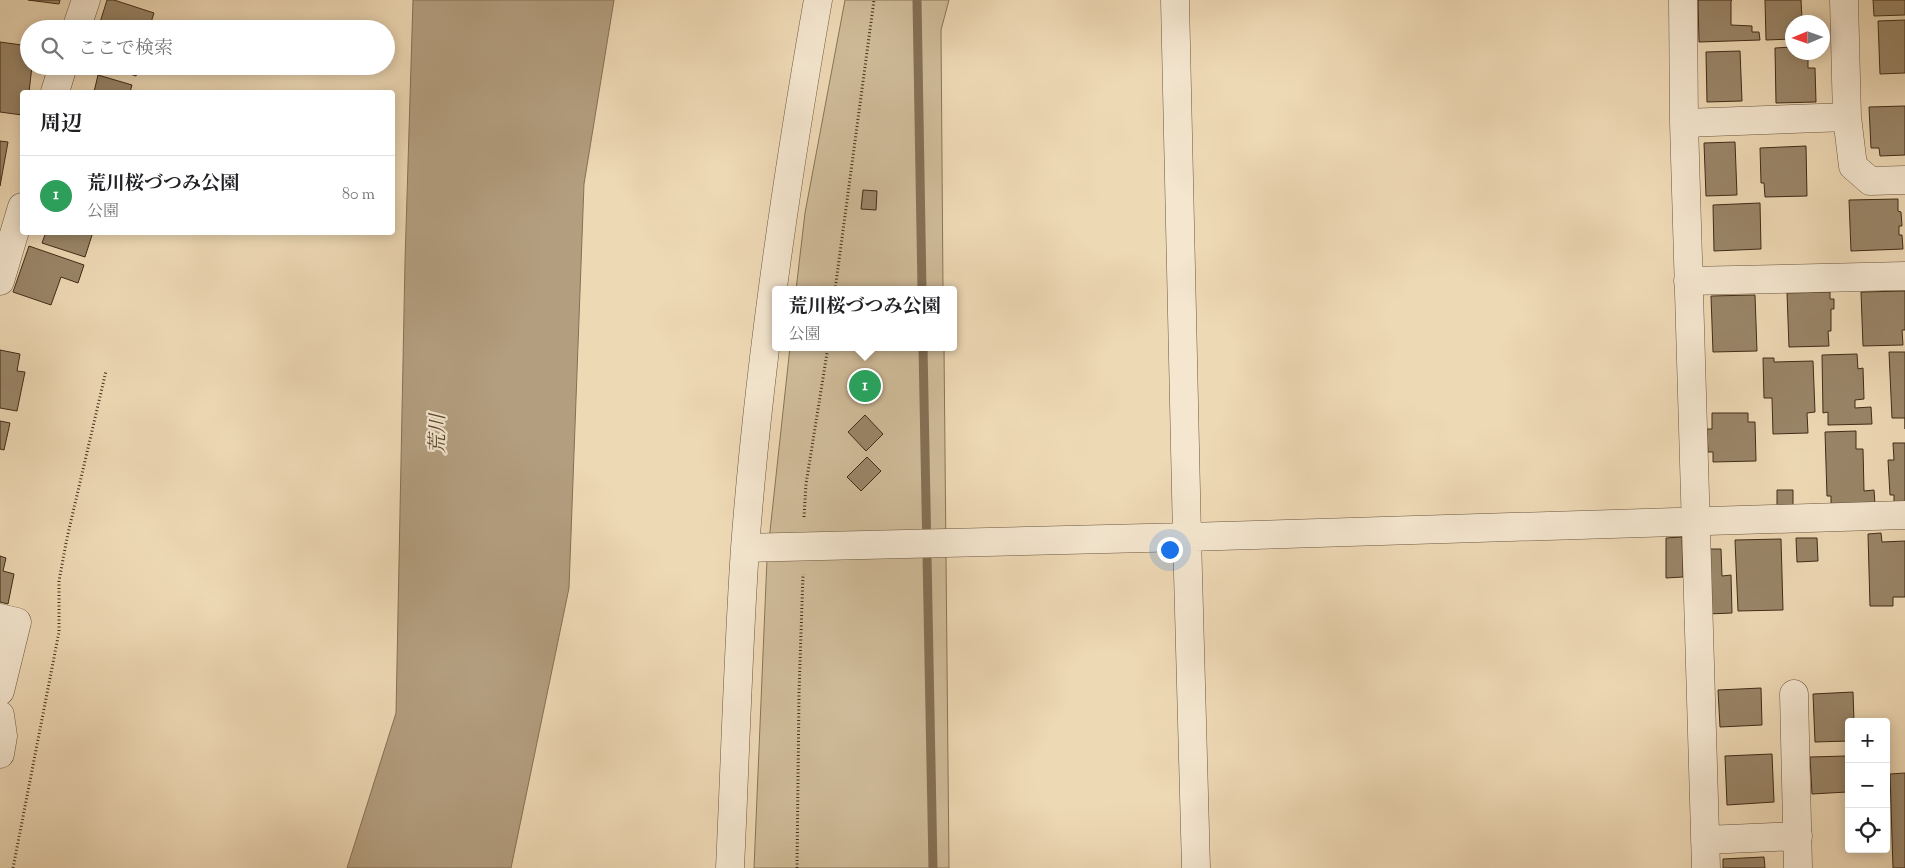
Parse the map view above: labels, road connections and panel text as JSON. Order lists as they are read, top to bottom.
{
  "water": ["荒川"],
  "north": "left",
  "page": {
    "search": "ここで検索",
    "heading": "周辺",
    "list": [
      {
        "mark": "1",
        "name": "荒川桜づつみ公園",
        "note": "公園",
        "value": "80 m"
      }
    ],
    "popup": ["荒川桜づつみ公園", "公園"],
    "pins": "1",
    "map_buttons": ["+", "−"]
  }
}
